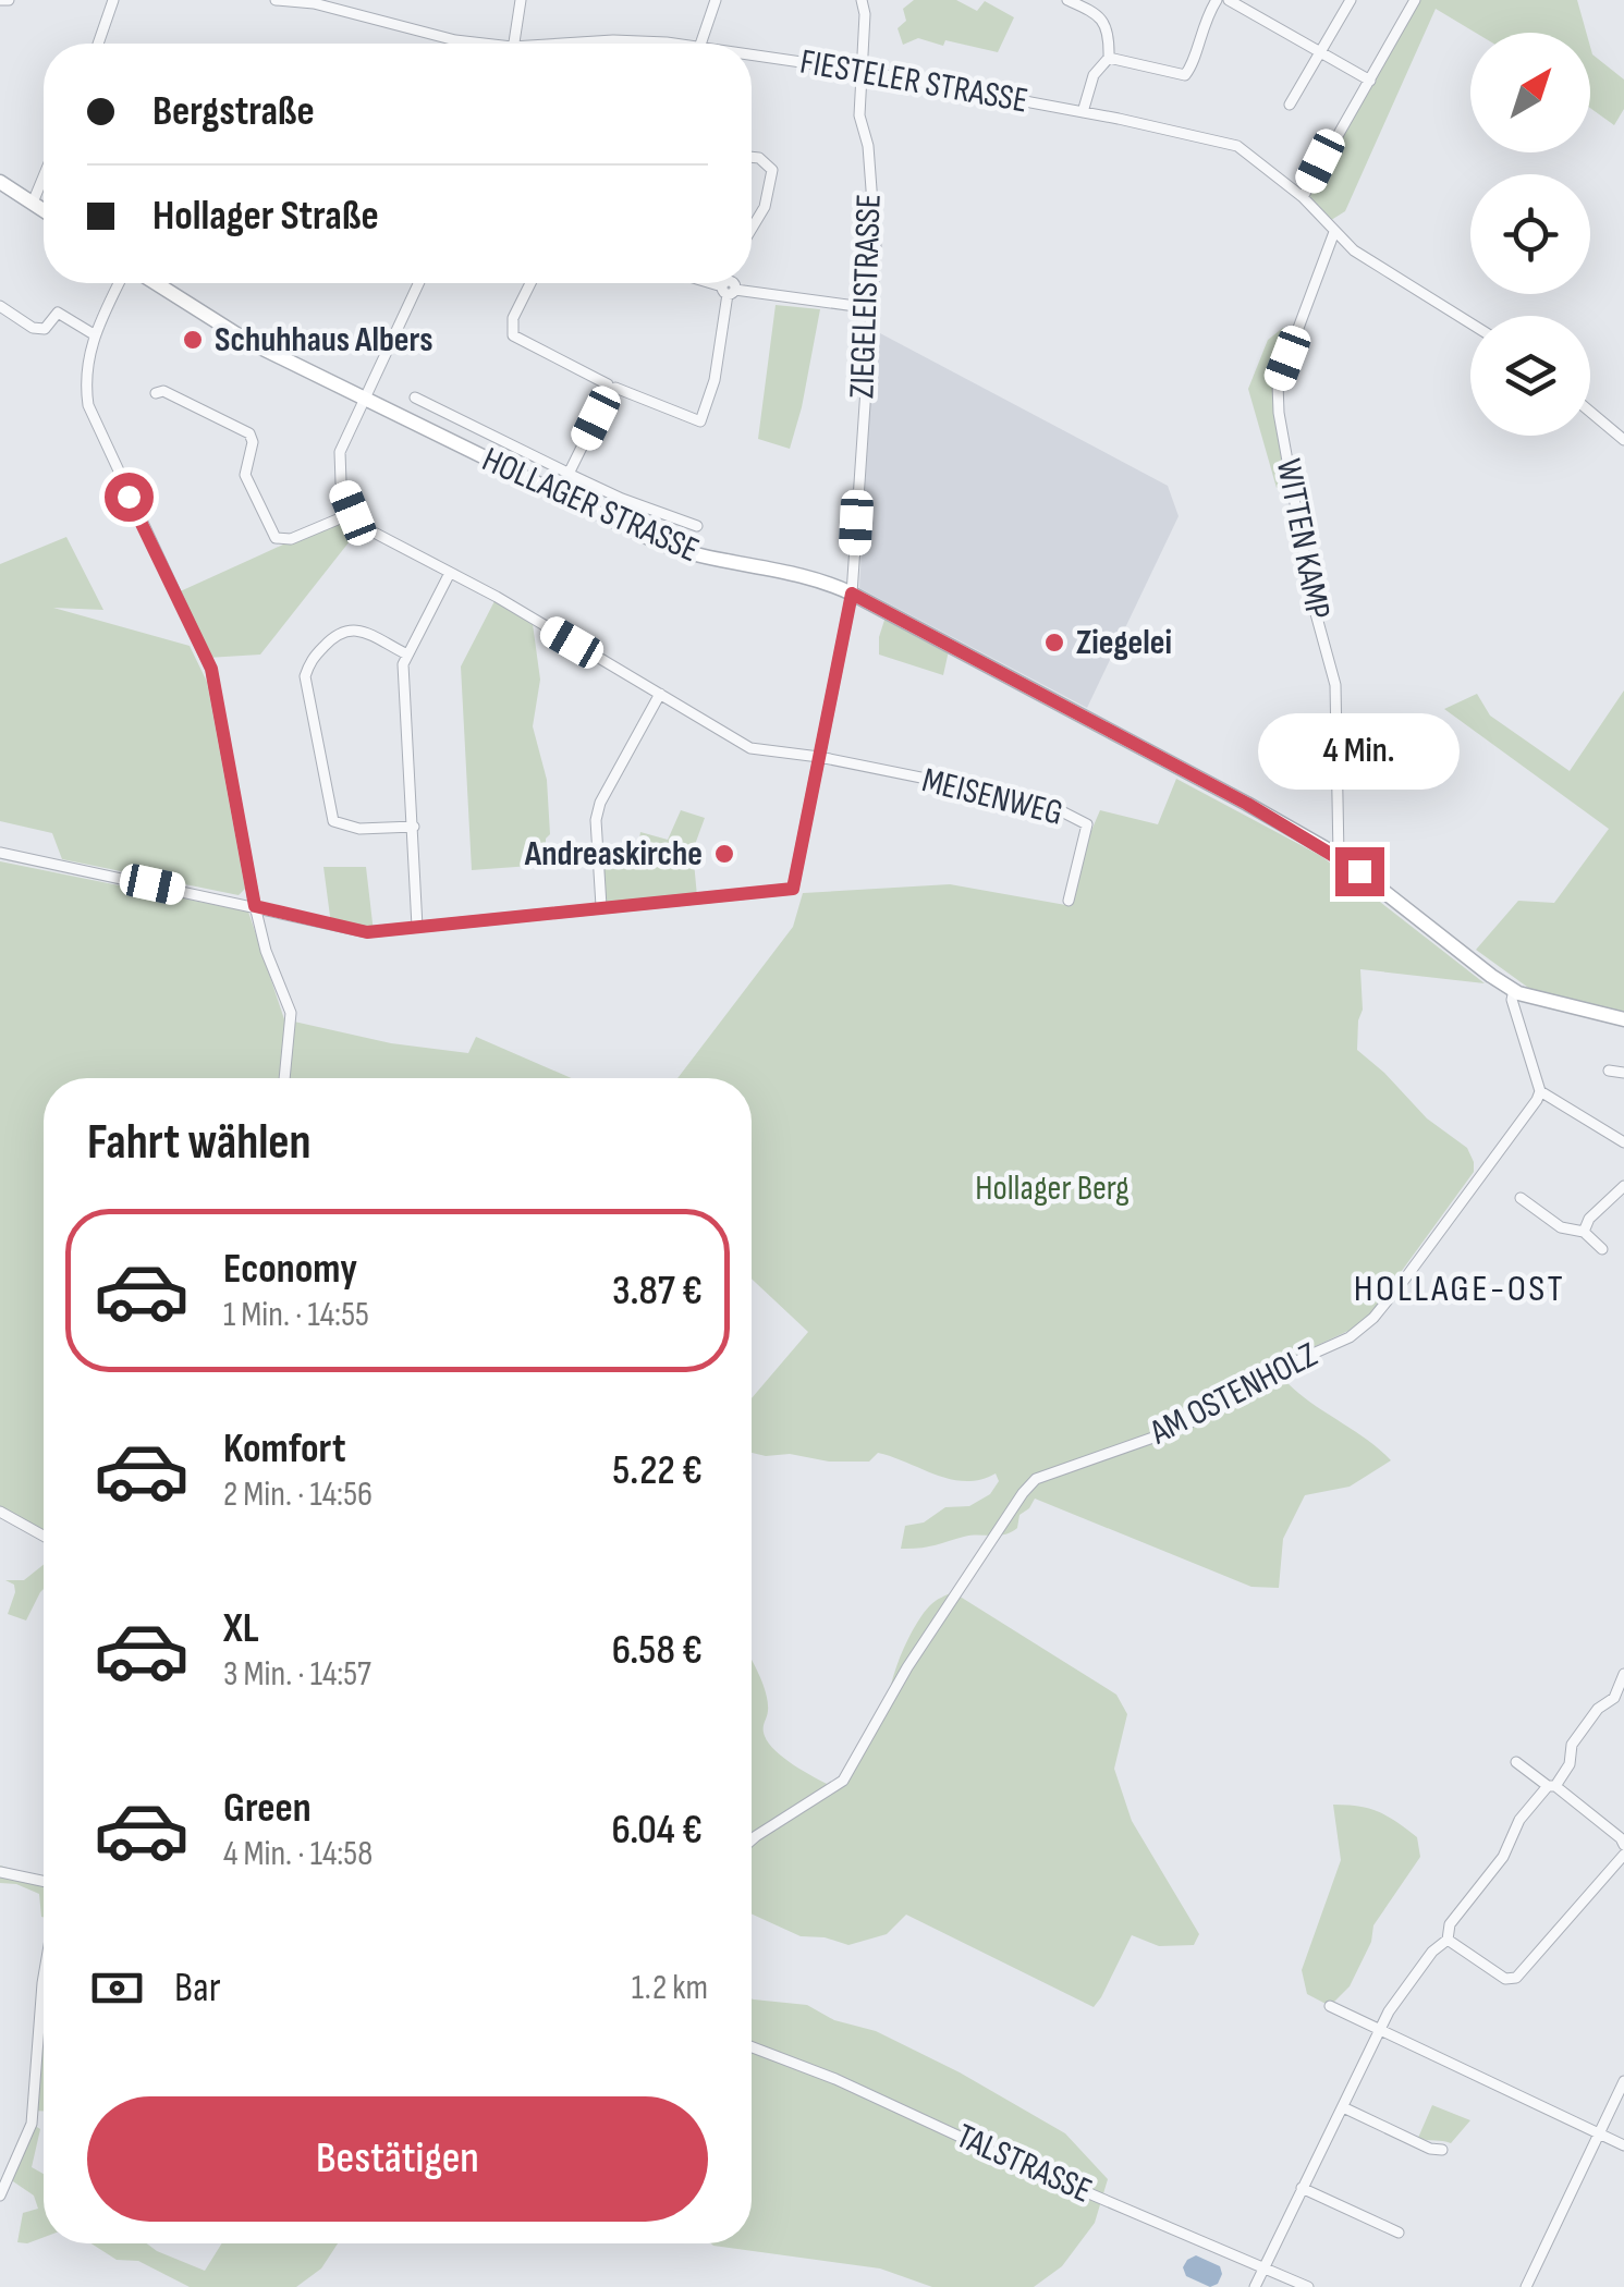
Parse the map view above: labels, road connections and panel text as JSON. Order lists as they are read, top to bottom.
{
  "streets": {
    "main road": ["HOLLAGER STRASSE"],
    "street": [
      "FIESTELER STRASSE",
      "ZIEGELEISTRASSE",
      "WITTEN KAMP",
      "MEISENWEG",
      "AM OSTENHOLZ",
      "TALSTRASSE"
    ]
  },
  "crossings": [
    ["FIESTELER STRASSE", "ZIEGELEISTRASSE"],
    ["FIESTELER STRASSE", "WITTEN KAMP"],
    ["ZIEGELEISTRASSE", "HOLLAGER STRASSE"],
    ["ZIEGELEISTRASSE", "MEISENWEG"],
    ["HOLLAGER STRASSE", "WITTEN KAMP"]
  ],
  "districts": ["HOLLAGE-OST"],
  "parks": ["Hollager Berg"],
  "places": ["Schuhhaus Albers", "Ziegelei", "Andreaskirche"],
  "north": "top right",
  "page": {
    "banner": ["Bergstraße", "Hollager Straße"],
    "bubble": "4 Min.",
    "heading": "Fahrt wählen",
    "list": [
      {
        "name": "Economy",
        "note": "1 Min. · 14:55",
        "value": "3.87 €"
      },
      {
        "name": "Komfort",
        "note": "2 Min. · 14:56",
        "value": "5.22 €"
      },
      {
        "name": "XL",
        "note": "3 Min. · 14:57",
        "value": "6.58 €"
      },
      {
        "name": "Green",
        "note": "4 Min. · 14:58",
        "value": "6.04 €"
      }
    ],
    "pay": ["Bar", "1.2 km"],
    "buttons": "Bestätigen"
  }
}
